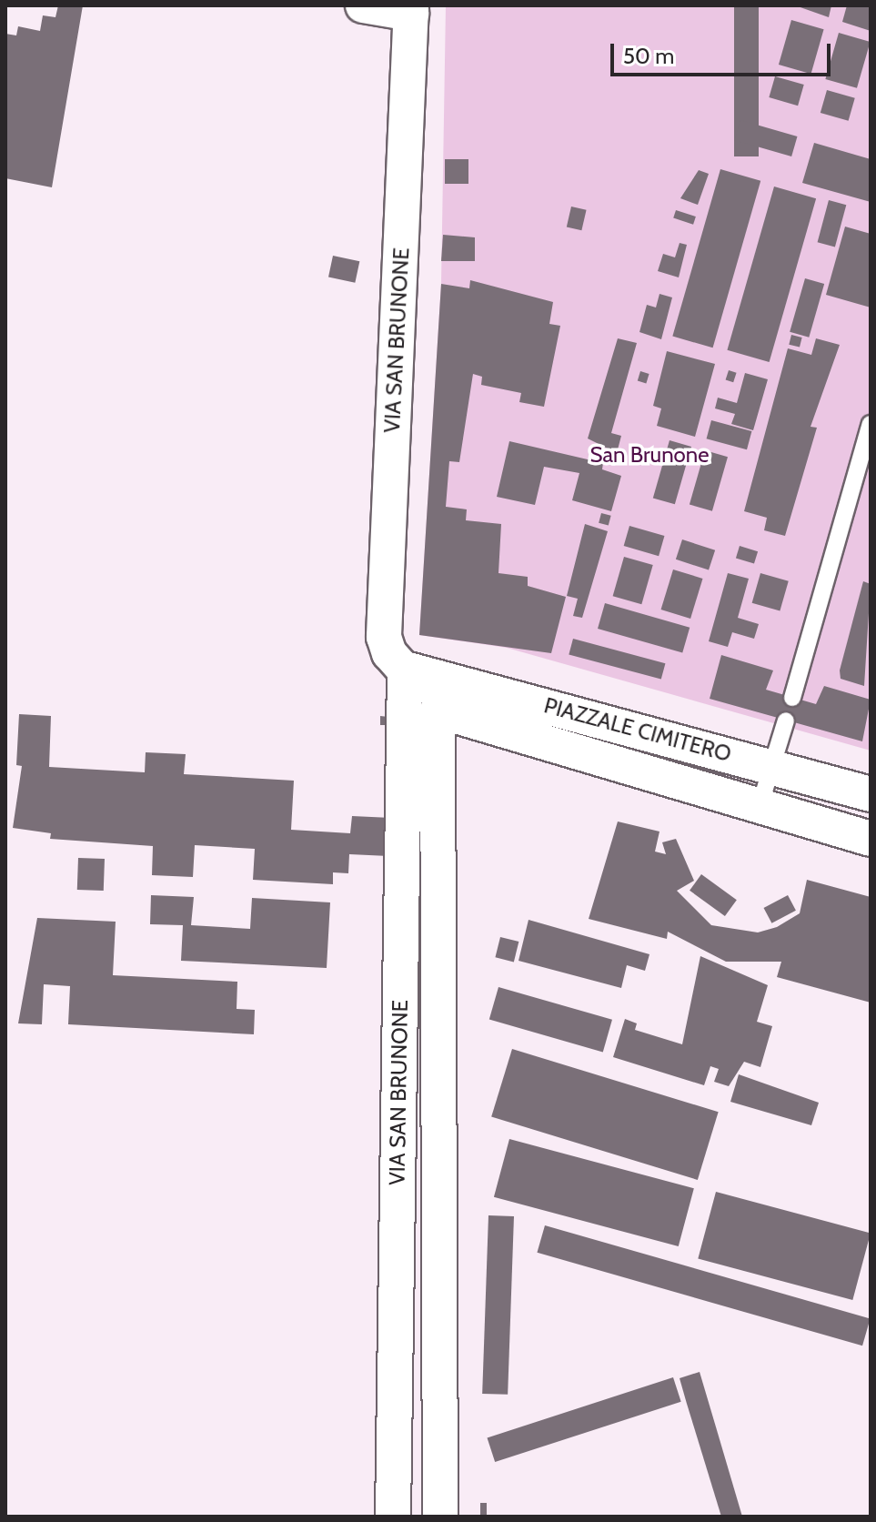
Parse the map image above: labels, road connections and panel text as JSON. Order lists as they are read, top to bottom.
{
  "streets": {
    "street": ["VIA SAN BRUNONE", "PIAZZALE CIMITERO"]
  },
  "crossings": [
    ["VIA SAN BRUNONE", "PIAZZALE CIMITERO"]
  ],
  "parks": ["San Brunone"],
  "scale_bar": "50 m"
}
